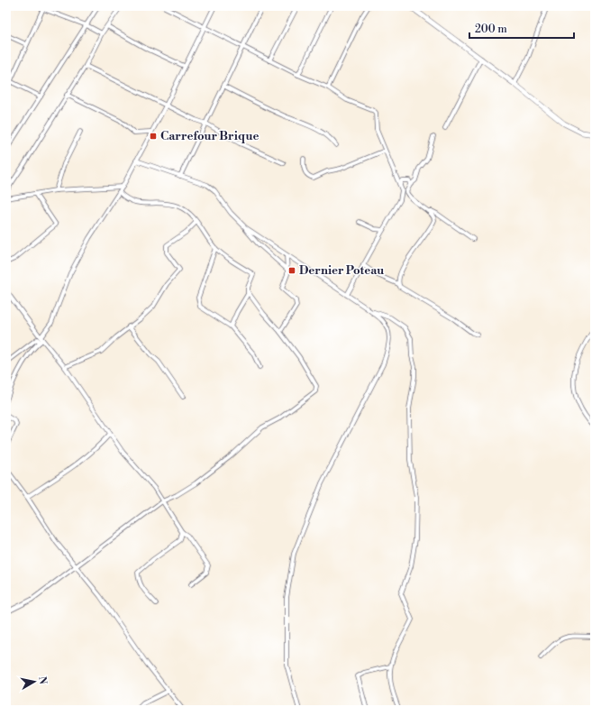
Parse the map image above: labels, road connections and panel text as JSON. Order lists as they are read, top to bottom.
{
  "places": {
    "transit": ["Carrefour Brique", "Dernier Poteau"]
  },
  "scale_bar": "200 m",
  "north": "right"
}
